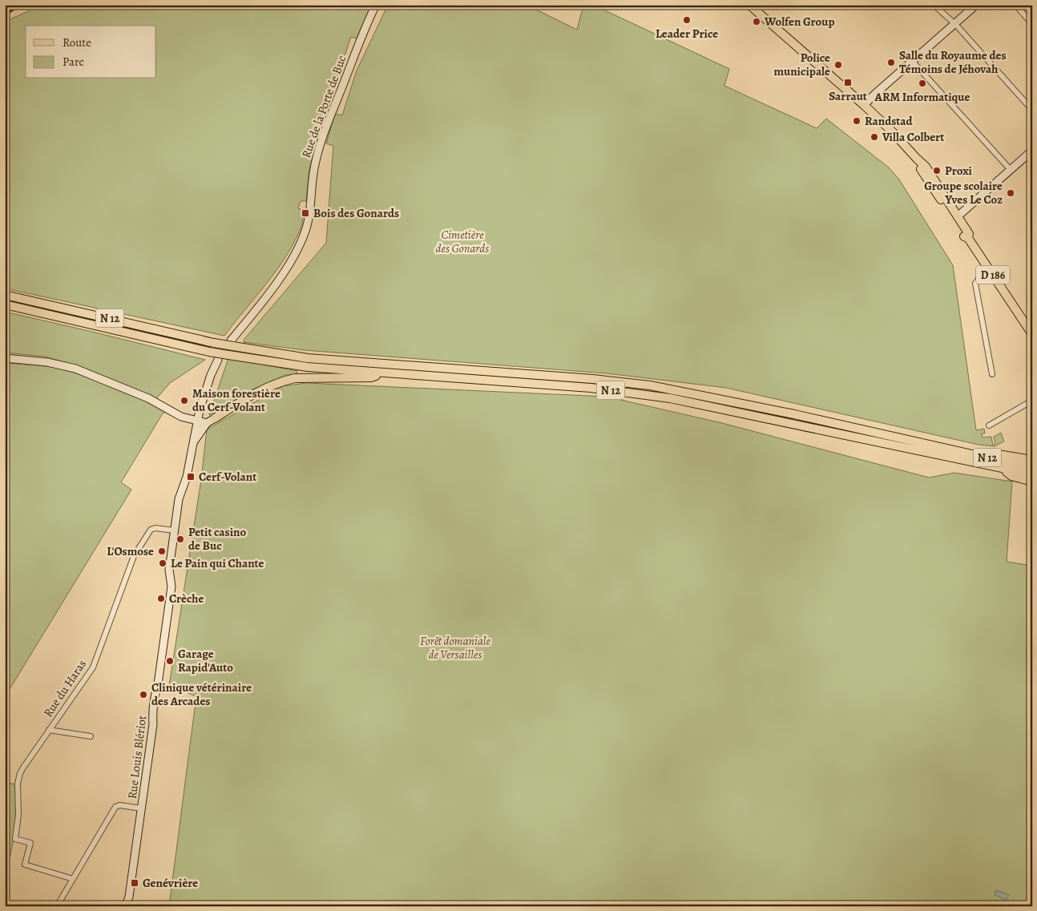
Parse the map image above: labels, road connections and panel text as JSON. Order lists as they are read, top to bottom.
{
  "streets": {
    "main road": [
      "Rue de la Porte de Buc",
      "D 186",
      "N 12",
      "Rue Louis Blériot"
    ],
    "street": ["Rue du Haras"]
  },
  "crossings": [
    ["Rue de la Porte de Buc", "N 12"],
    ["Rue du Haras", "Rue Louis Blériot"]
  ],
  "parks": ["Cimetière des Gonards", "Forêt domaniale de Versailles"],
  "places": {
    "other": [
      "Leader Price",
      "Wolfen Group",
      "Salle du Royaume des Témoins de Jéhovah",
      "Police municipale",
      "ARM Informatique",
      "Randstad",
      "Villa Colbert",
      "Proxi",
      "Groupe scolaire Yves Le Coz",
      "Maison forestière du Cerf-Volant",
      "Petit casino de Buc",
      "L'Osmose",
      "Le Pain qui Chante",
      "Crèche",
      "Garage Rapid'Auto",
      "Clinique vétérinaire des Arcades"
    ],
    "transit": [
      "Sarraut",
      "Bois des Gonards",
      "Cerf-Volant",
      "Genévrière"
    ]
  },
  "legend": ["Route", "Parc"]
}
